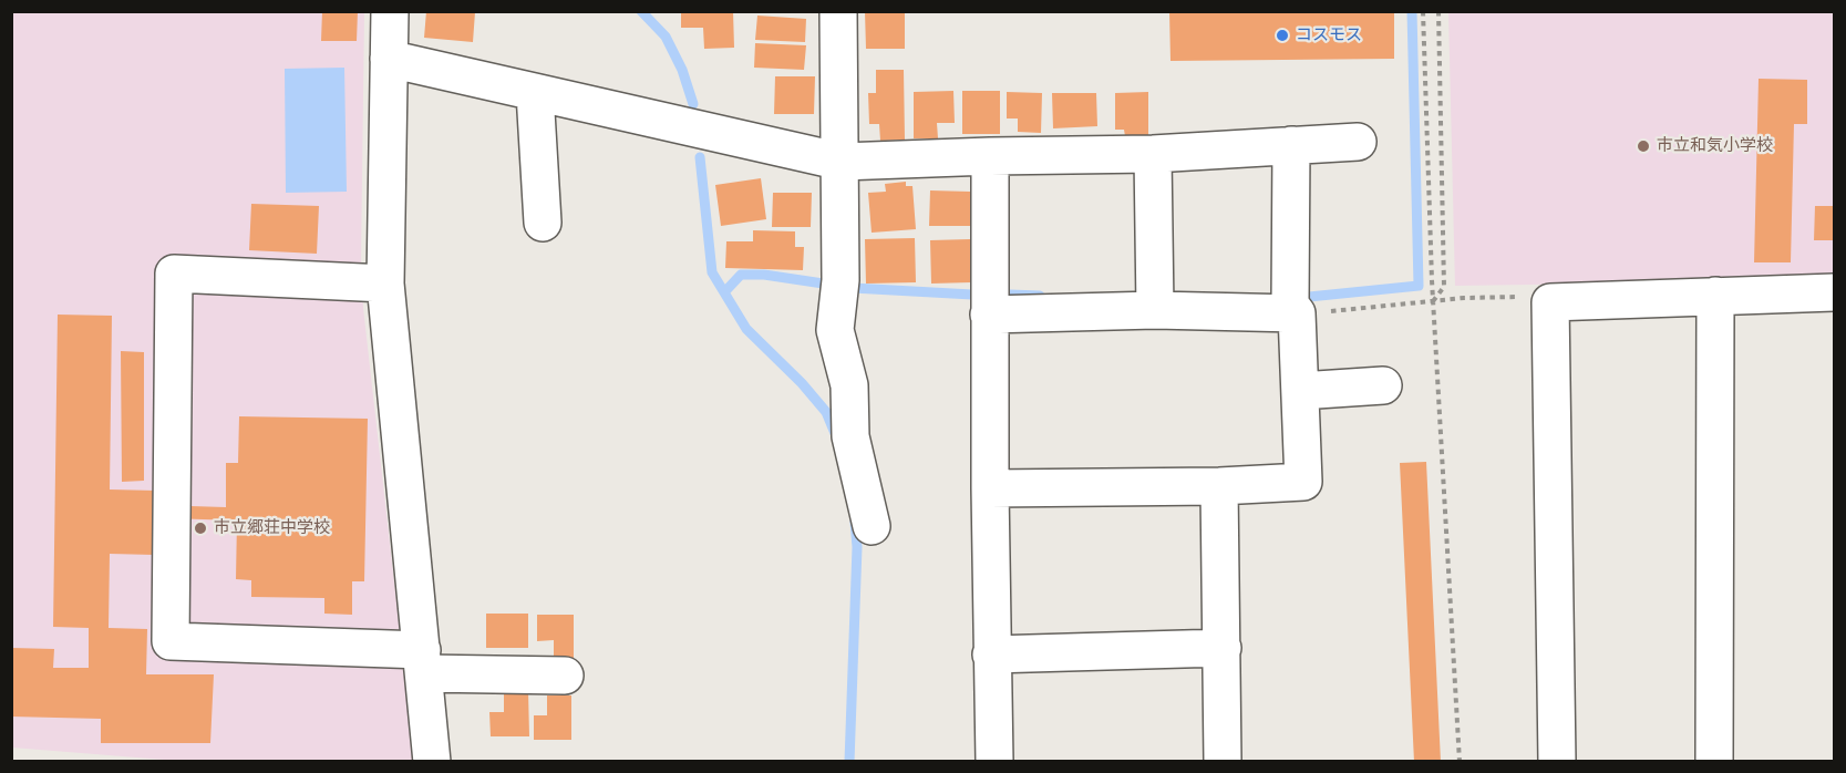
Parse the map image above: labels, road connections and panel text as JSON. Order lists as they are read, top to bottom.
{
  "places": ["コスモス", "市立和気小学校", "市立郷荘中学校"]
}
